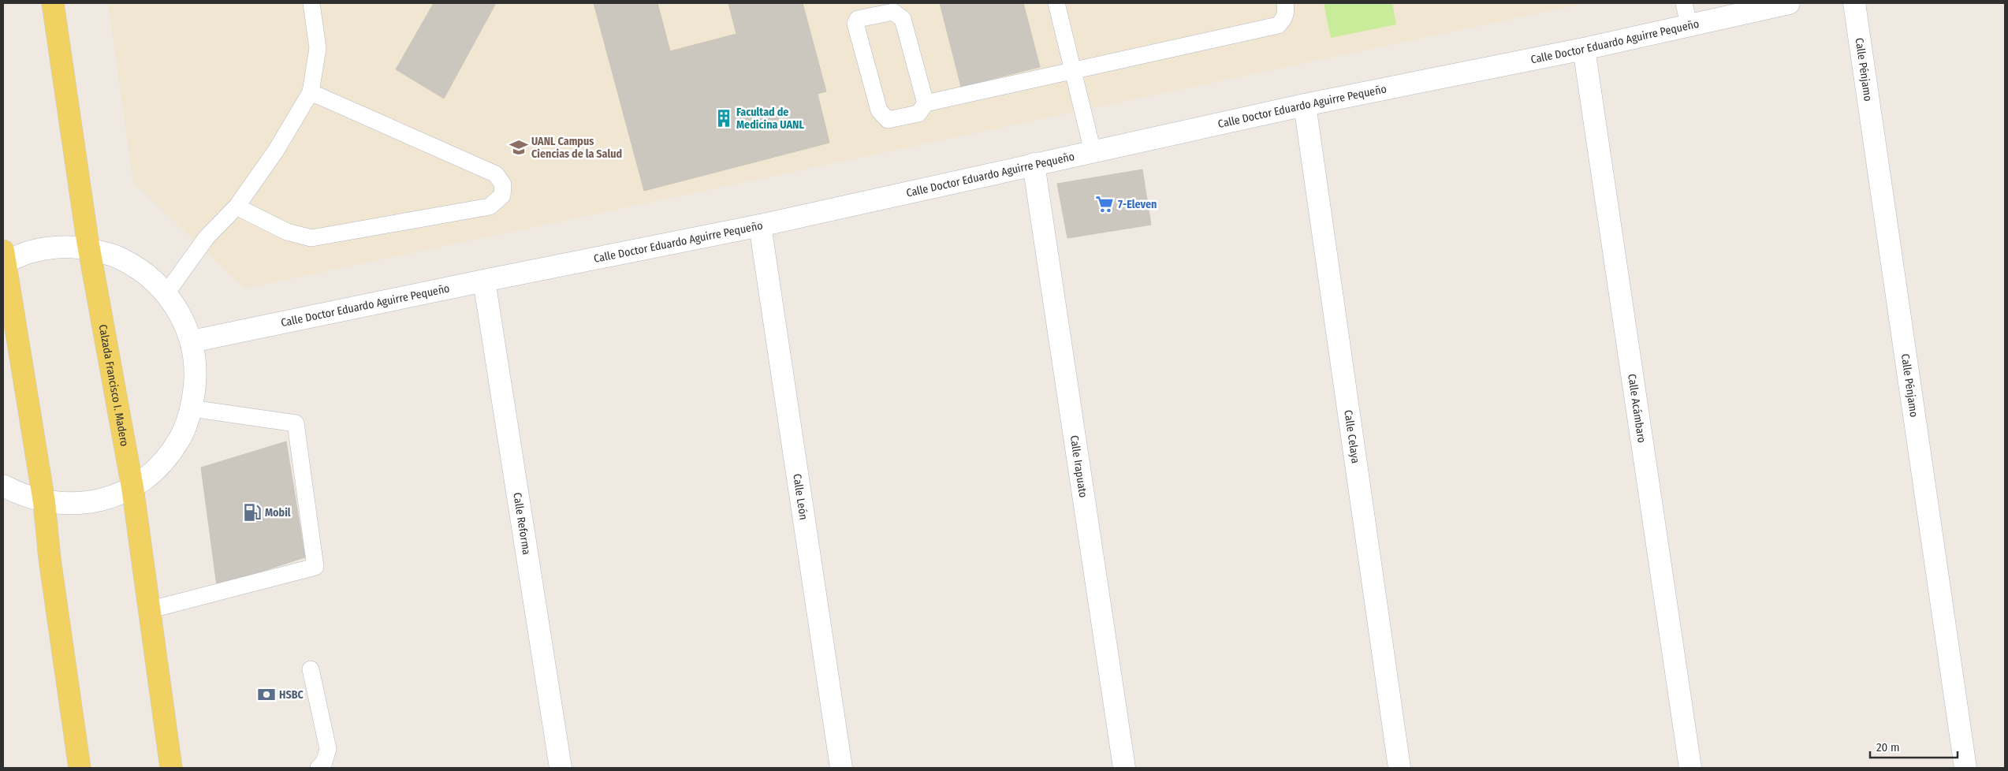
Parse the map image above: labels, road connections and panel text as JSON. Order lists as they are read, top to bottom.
{
  "streets": {
    "main road": ["Calzada Francisco I. Madero"],
    "street": [
      "Calle Doctor Eduardo Aguirre Pequeño",
      "Calle Pénjamo",
      "Calle Acámbaro",
      "Calle Celaya",
      "Calle Irapuato",
      "Calle León",
      "Calle Reforma"
    ]
  },
  "crossings": [
    ["Calle Doctor Eduardo Aguirre Pequeño", "Calle Acámbaro"],
    ["Calle Doctor Eduardo Aguirre Pequeño", "Calle Celaya"],
    ["Calle Doctor Eduardo Aguirre Pequeño", "Calle Irapuato"],
    ["Calle Doctor Eduardo Aguirre Pequeño", "Calle León"],
    ["Calle Doctor Eduardo Aguirre Pequeño", "Calle Reforma"]
  ],
  "places": {
    "building": ["Facultad de Medicina UANL"],
    "school or university": ["UANL Campus Ciencias de la Salud"],
    "supermarket": ["7-Eleven"],
    "fuel station": ["Mobil"],
    "bank": ["HSBC"]
  },
  "scale_bar": "20 m"
}
